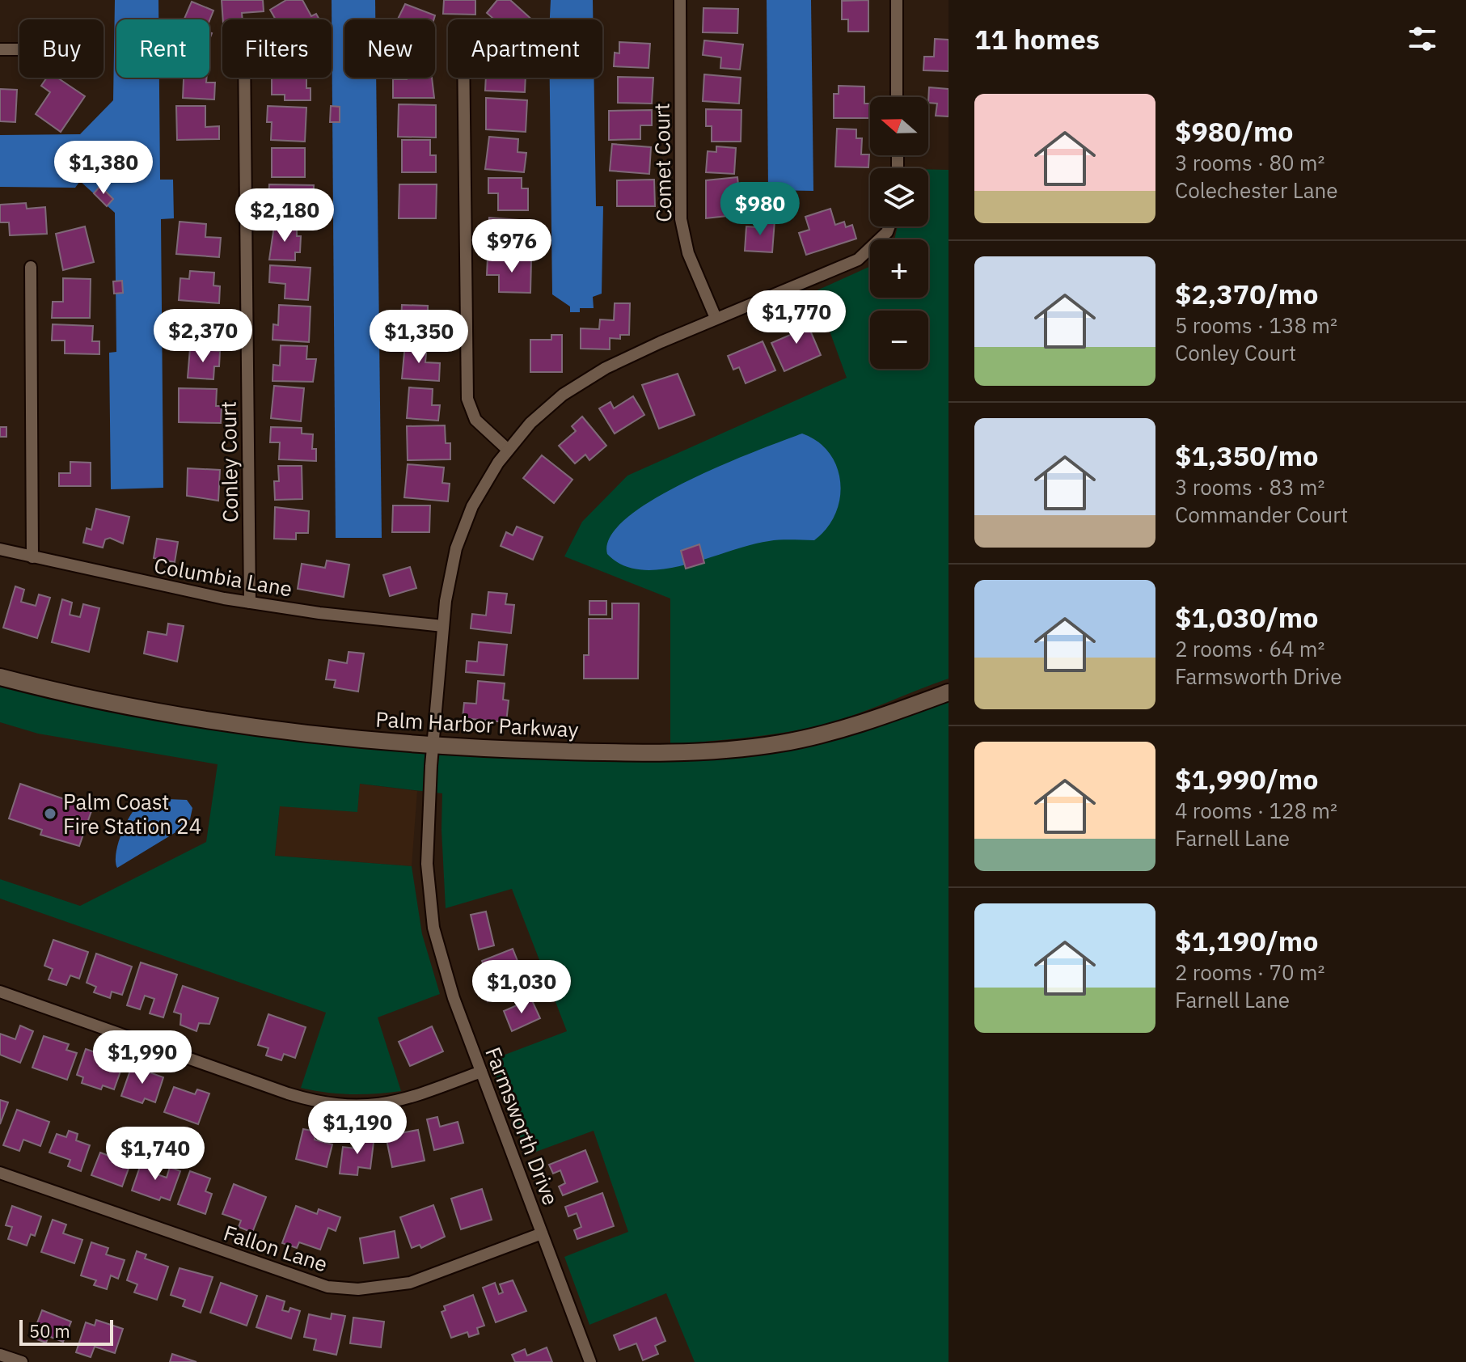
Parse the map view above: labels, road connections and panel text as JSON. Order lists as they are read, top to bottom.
{
  "streets": {
    "street": [
      "Comet Court",
      "Conley Court",
      "Columbia Lane",
      "Palm Harbor Parkway",
      "Farmsworth Drive",
      "Fallon Lane"
    ]
  },
  "crossings": [
    ["Comet Court", "Farmsworth Drive"],
    ["Conley Court", "Columbia Lane"],
    ["Columbia Lane", "Farmsworth Drive"],
    ["Palm Harbor Parkway", "Farmsworth Drive"],
    ["Farmsworth Drive", "Fallon Lane"]
  ],
  "places": ["Palm Coast Fire Station 24"],
  "scale_bar": "50 m",
  "north": "left",
  "page": {
    "heading": "11 homes",
    "chip": [
      "Buy",
      "Rent",
      "Filters",
      "New",
      "Apartment"
    ],
    "list": [
      {
        "name": "$980/mo",
        "note": "3 rooms · 80 m² · Colechester Lane"
      },
      {
        "name": "$2,370/mo",
        "note": "5 rooms · 138 m² · Conley Court"
      },
      {
        "name": "$1,350/mo",
        "note": "3 rooms · 83 m² · Commander Court"
      },
      {
        "name": "$1,030/mo",
        "note": "2 rooms · 64 m² · Farmsworth Drive"
      },
      {
        "name": "$1,990/mo",
        "note": "4 rooms · 128 m² · Farnell Lane"
      },
      {
        "name": "$1,190/mo",
        "note": "2 rooms · 70 m² · Farnell Lane"
      }
    ],
    "map_buttons": ["+", "−"],
    "price": [
      "$1,380",
      "$980",
      "$2,180",
      "$976",
      "$1,770",
      "$2,370",
      "$1,350",
      "$1,030",
      "$1,990",
      "$1,190",
      "$1,740"
    ],
    "scale": "50 m"
  }
}
